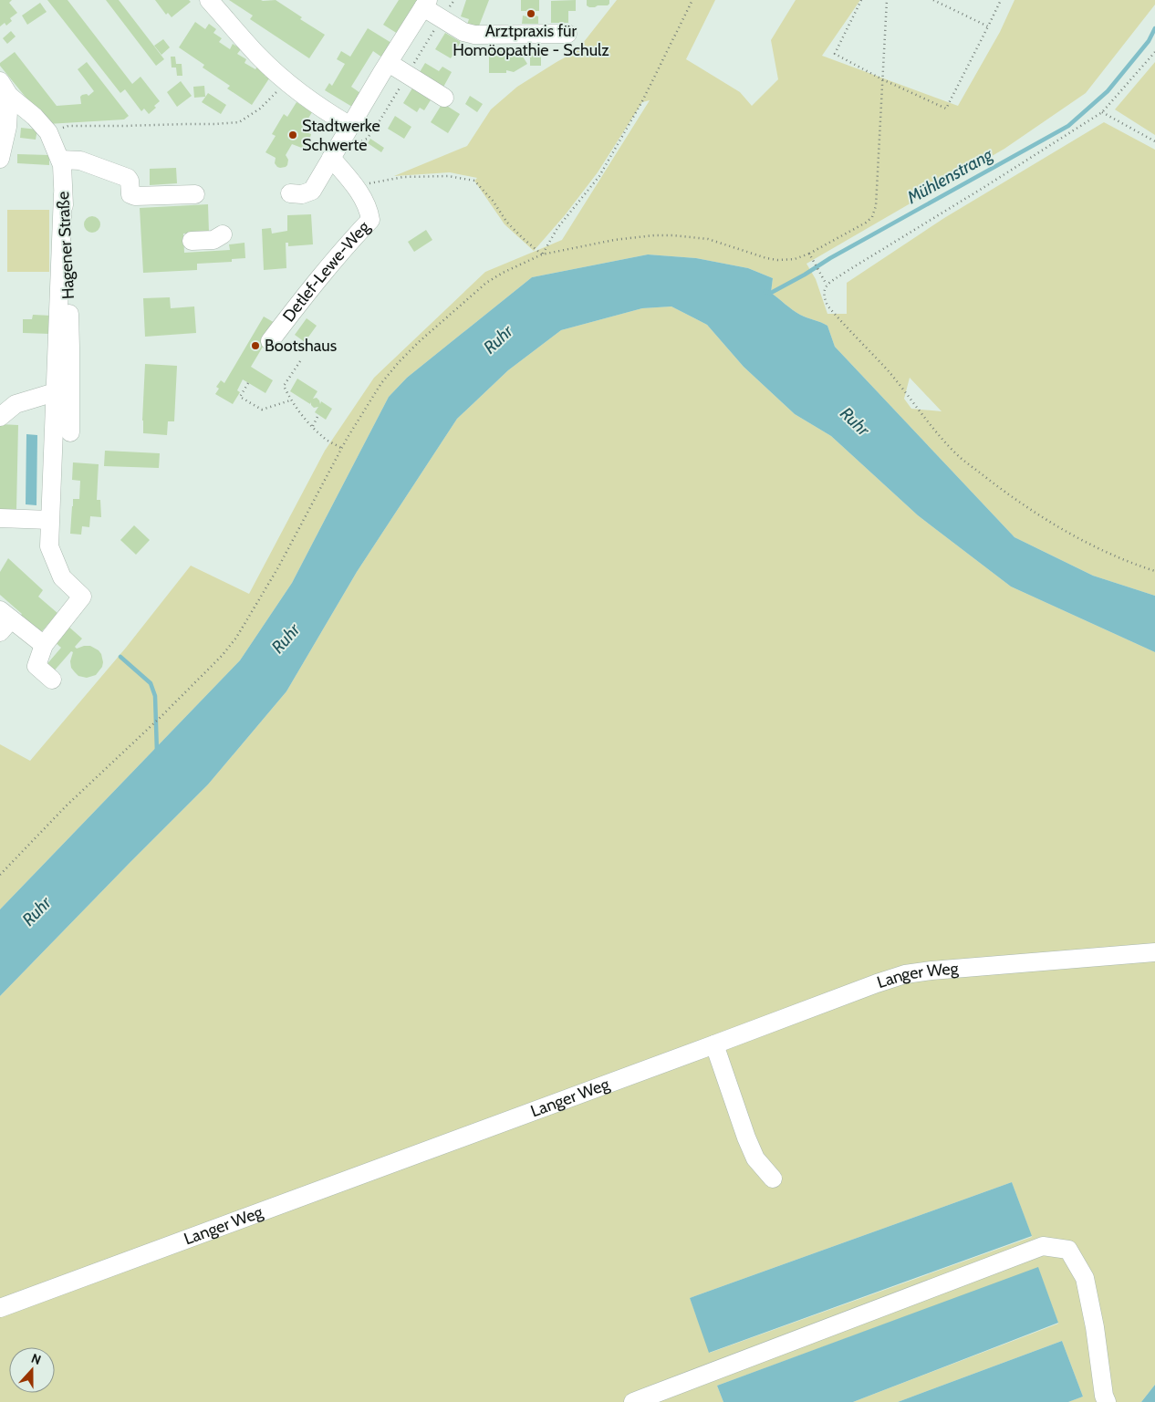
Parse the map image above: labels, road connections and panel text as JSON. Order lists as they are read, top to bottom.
{
  "streets": {
    "street": ["Hagener Straße", "Detlef-Lewe-Weg", "Langer Weg"]
  },
  "water": ["Mühlenstrang", "Ruhr"],
  "places": ["Arztpraxis für Homöopathie - Schulz", "Stadtwerke Schwerte", "Bootshaus"],
  "north": "top"
}
